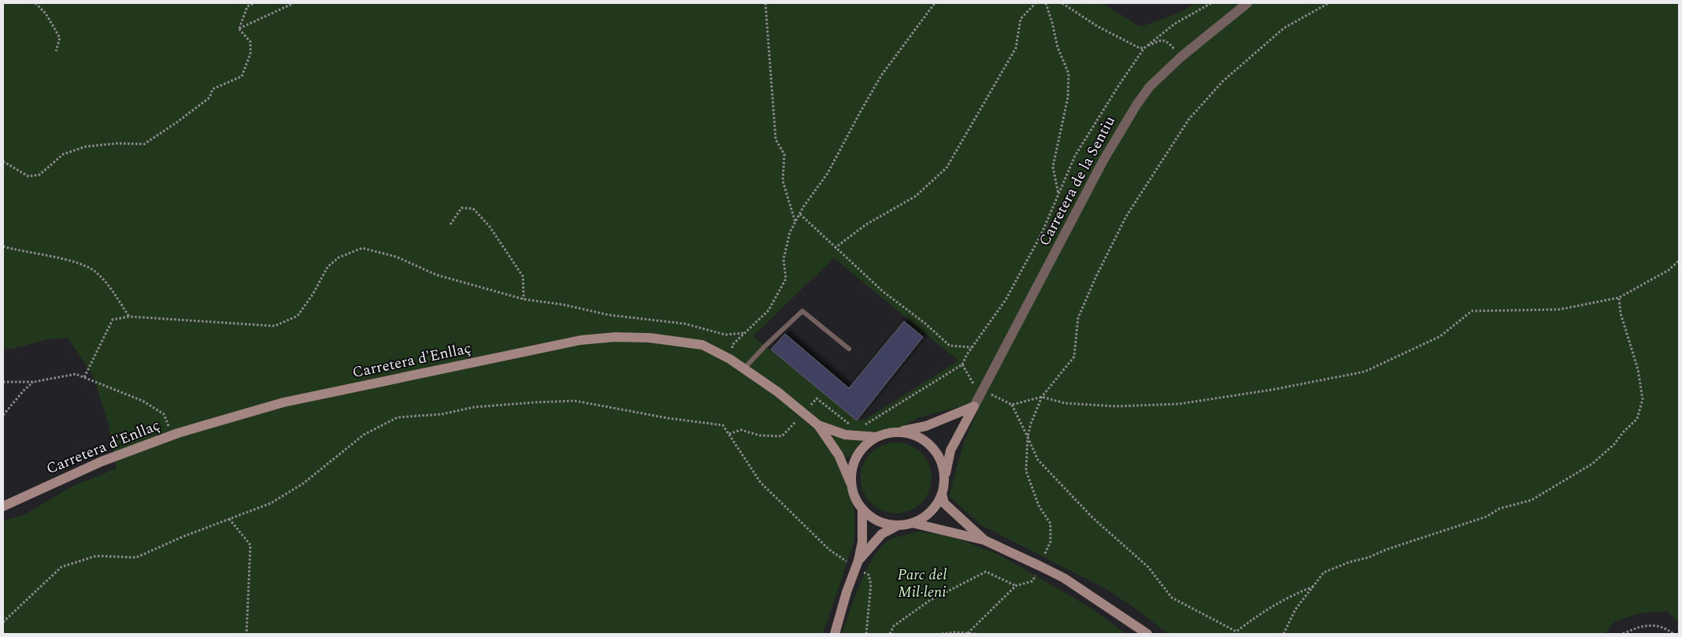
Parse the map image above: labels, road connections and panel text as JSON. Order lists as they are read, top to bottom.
{
  "streets": {
    "street": ["Carretera de la Sentiu", "Carretera d'Enllaç"]
  },
  "crossings": [
    ["Carretera de la Sentiu", "Carretera d'Enllaç"]
  ],
  "parks": ["Parc del Mil·leni"]
}
